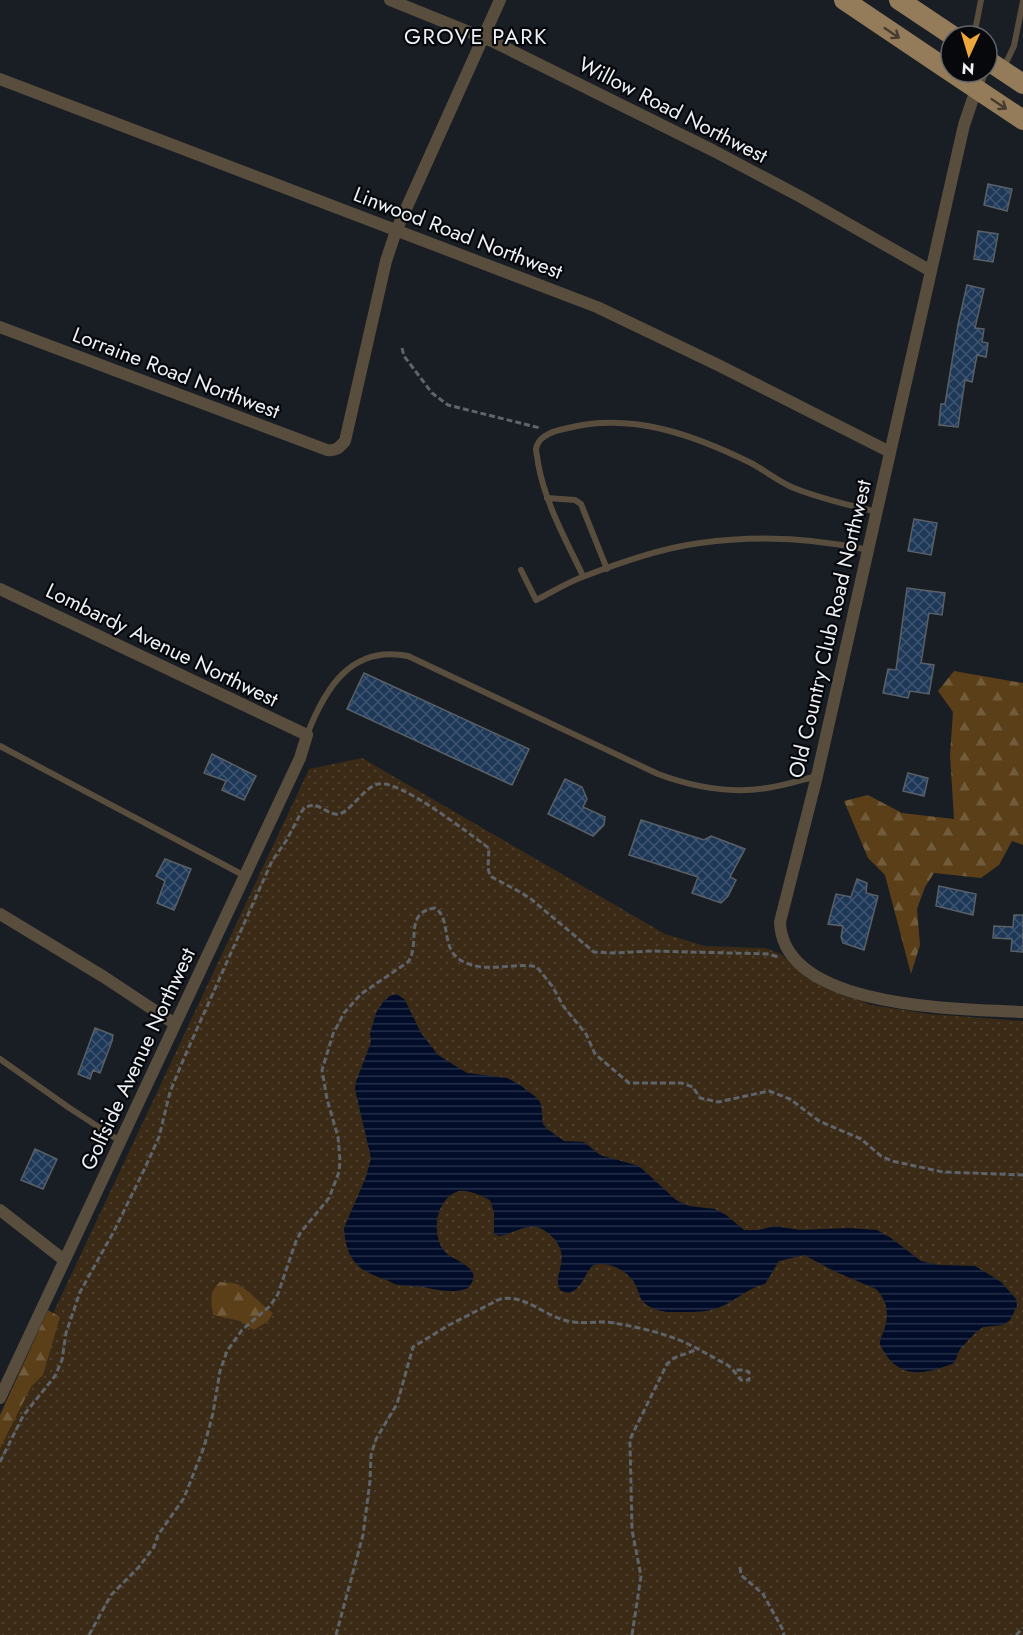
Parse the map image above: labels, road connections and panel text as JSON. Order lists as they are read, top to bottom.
{
  "streets": {
    "street": [
      "Willow Road Northwest",
      "Linwood Road Northwest",
      "Lorraine Road Northwest",
      "Old Country Club Road Northwest",
      "Lombardy Avenue Northwest",
      "Golfside Avenue Northwest"
    ]
  },
  "crossings": [
    ["Willow Road Northwest", "Old Country Club Road Northwest"],
    ["Linwood Road Northwest", "Lorraine Road Northwest"],
    ["Linwood Road Northwest", "Old Country Club Road Northwest"],
    ["Lombardy Avenue Northwest", "Golfside Avenue Northwest"]
  ],
  "districts": ["GROVE PARK"],
  "north": "bottom"
}
